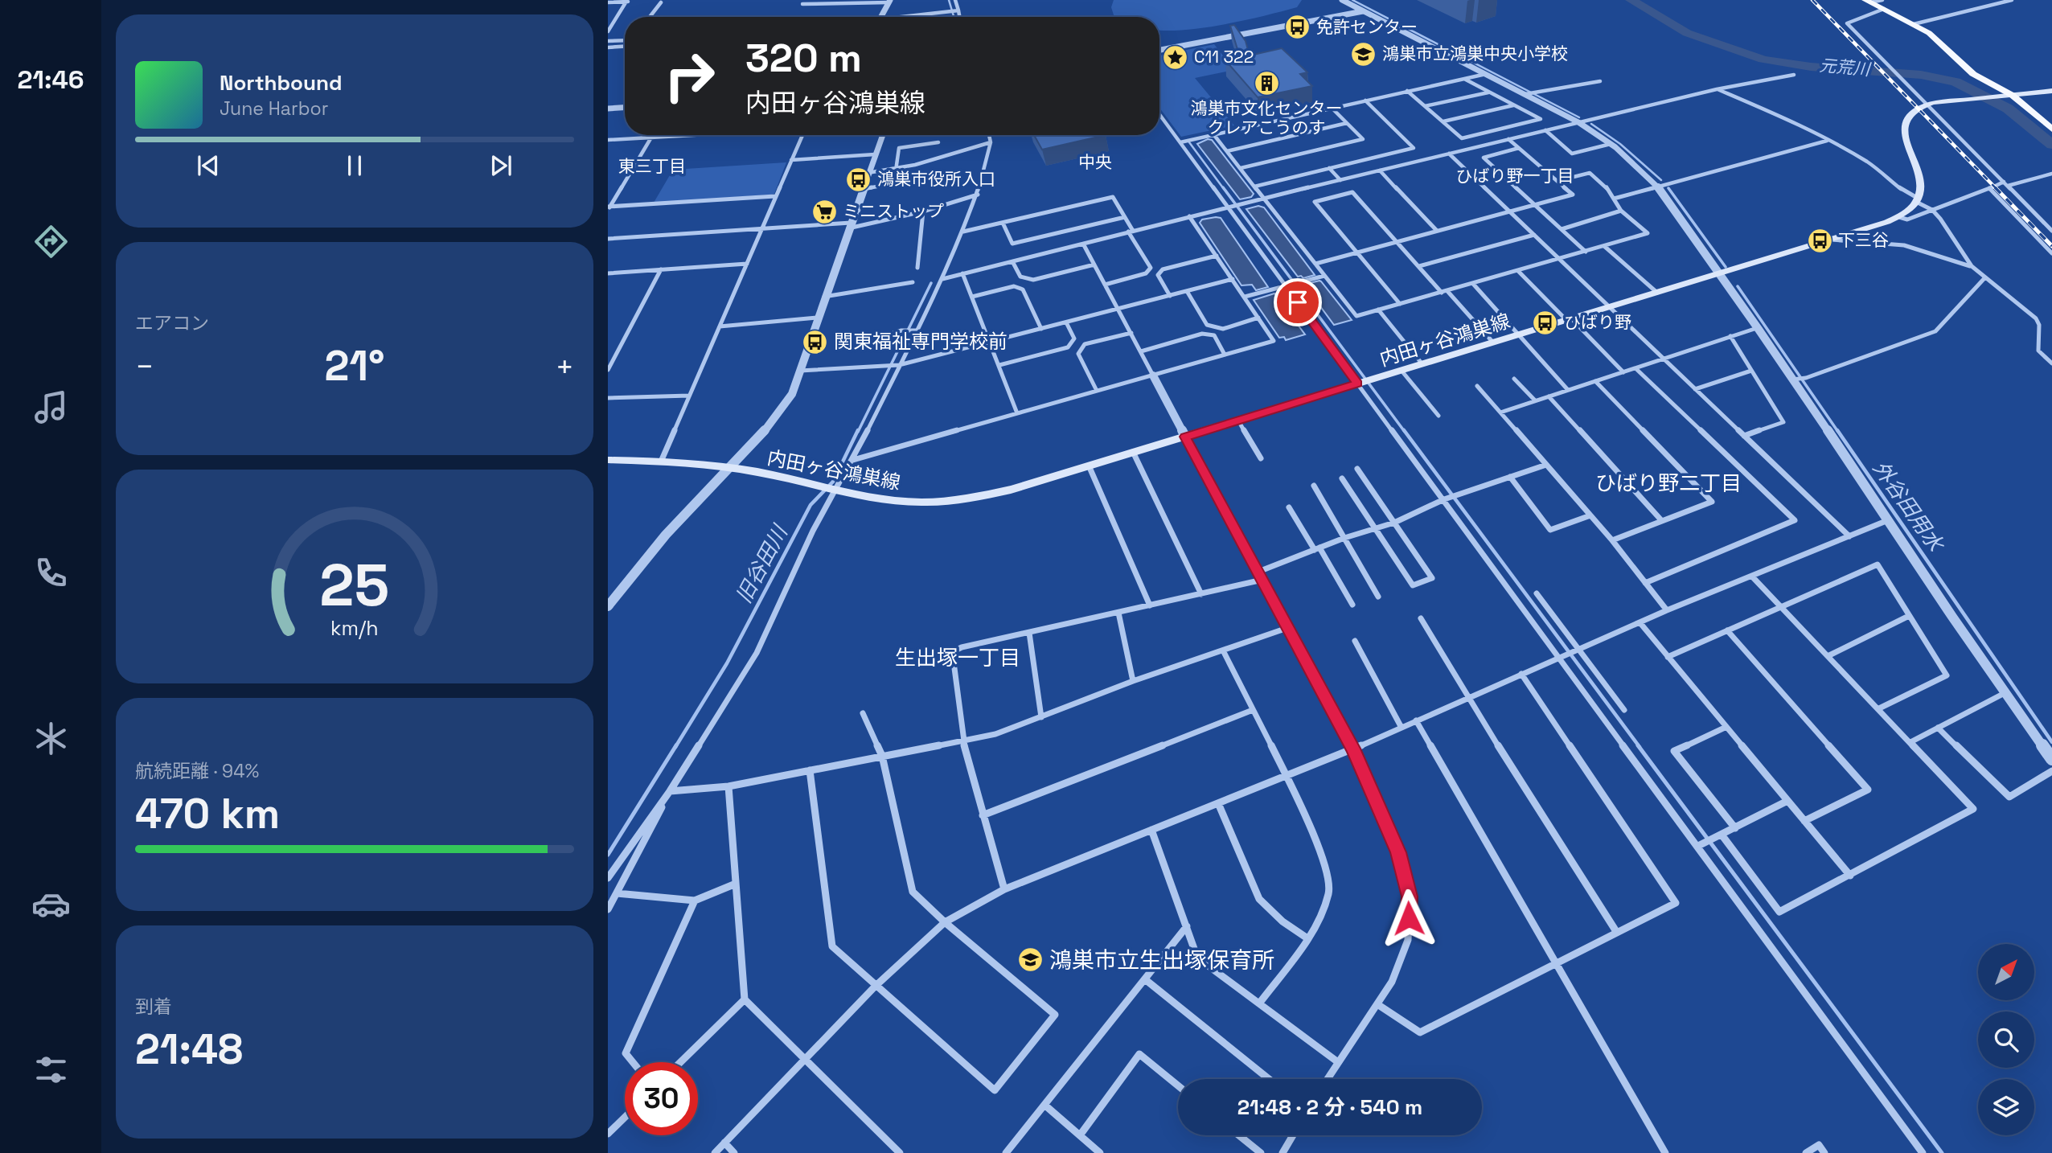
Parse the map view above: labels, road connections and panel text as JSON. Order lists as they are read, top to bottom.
{
  "streets": {
    "main road": ["内田ヶ谷鴻巣線"]
  },
  "districts": [
    "中央",
    "東三丁目",
    "ひばり野一丁目",
    "ひばり野二丁目",
    "生出塚一丁目"
  ],
  "water": ["元荒川", "外谷田用水", "旧谷田川"],
  "places": {
    "bus stop": [
      "免許センター",
      "鴻巣市役所入口",
      "下三谷",
      "ひばり野",
      "関東福祉専門学校前"
    ],
    "school or university": ["鴻巣市立鴻巣中央小学校", "鴻巣市立生出塚保育所"],
    "place": ["C11 322"],
    "building": ["鴻巣市文化センター クレアこうのす"],
    "supermarket": ["ミニストップ"]
  },
  "north": "top right",
  "page": {
    "tabs": "21:46",
    "turn": ["320 m", "内田ヶ谷鴻巣線"],
    "song": ["Northbound", "June Harbor"],
    "tile": [
      "エアコン",
      ["航続距離 · 94%", "470 km"],
      ["到着", "21:48"]
    ],
    "heat": ["−", "21°", "+"],
    "limit": "30",
    "trip": "21:48 · 2 分 · 540 m",
    "gauge": ["25", "km/h"]
  }
}
